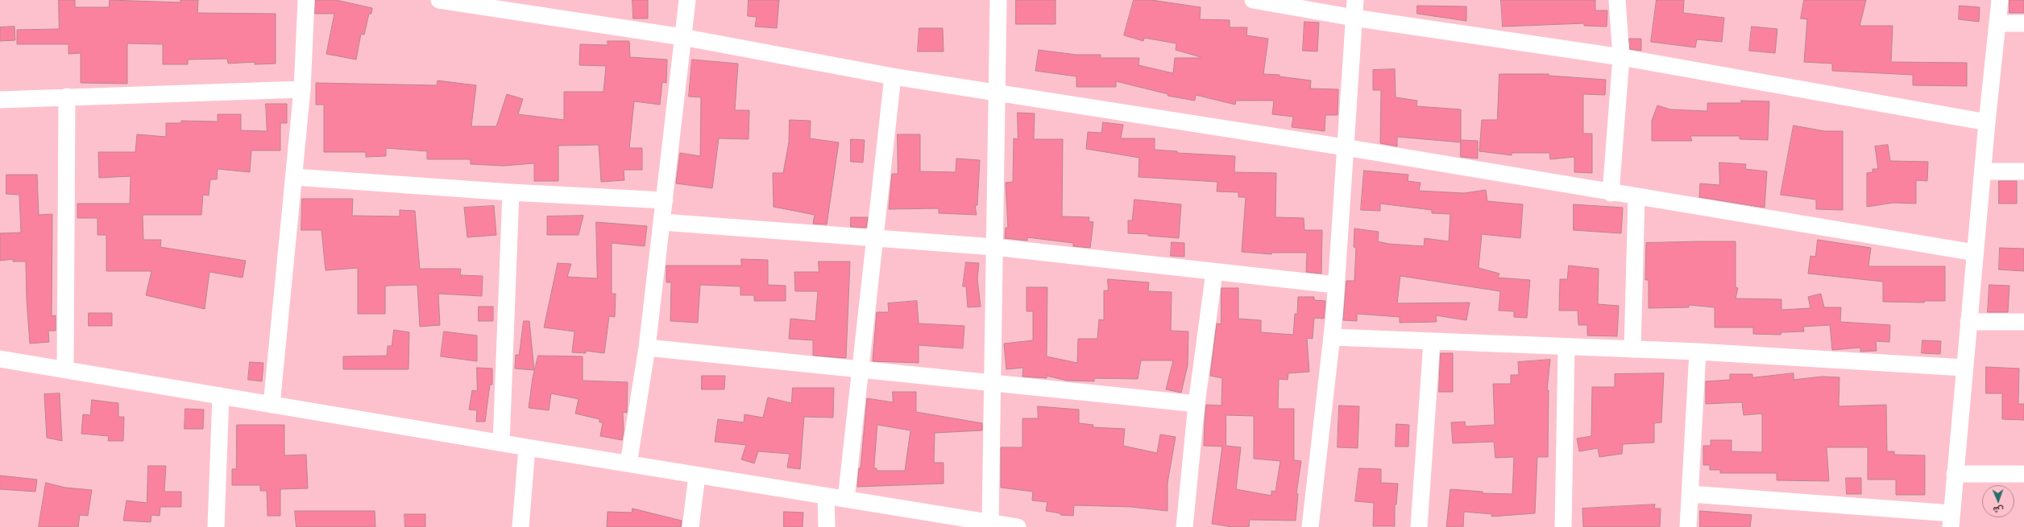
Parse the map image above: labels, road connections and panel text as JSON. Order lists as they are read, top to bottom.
{
  "north": "bottom"
}
